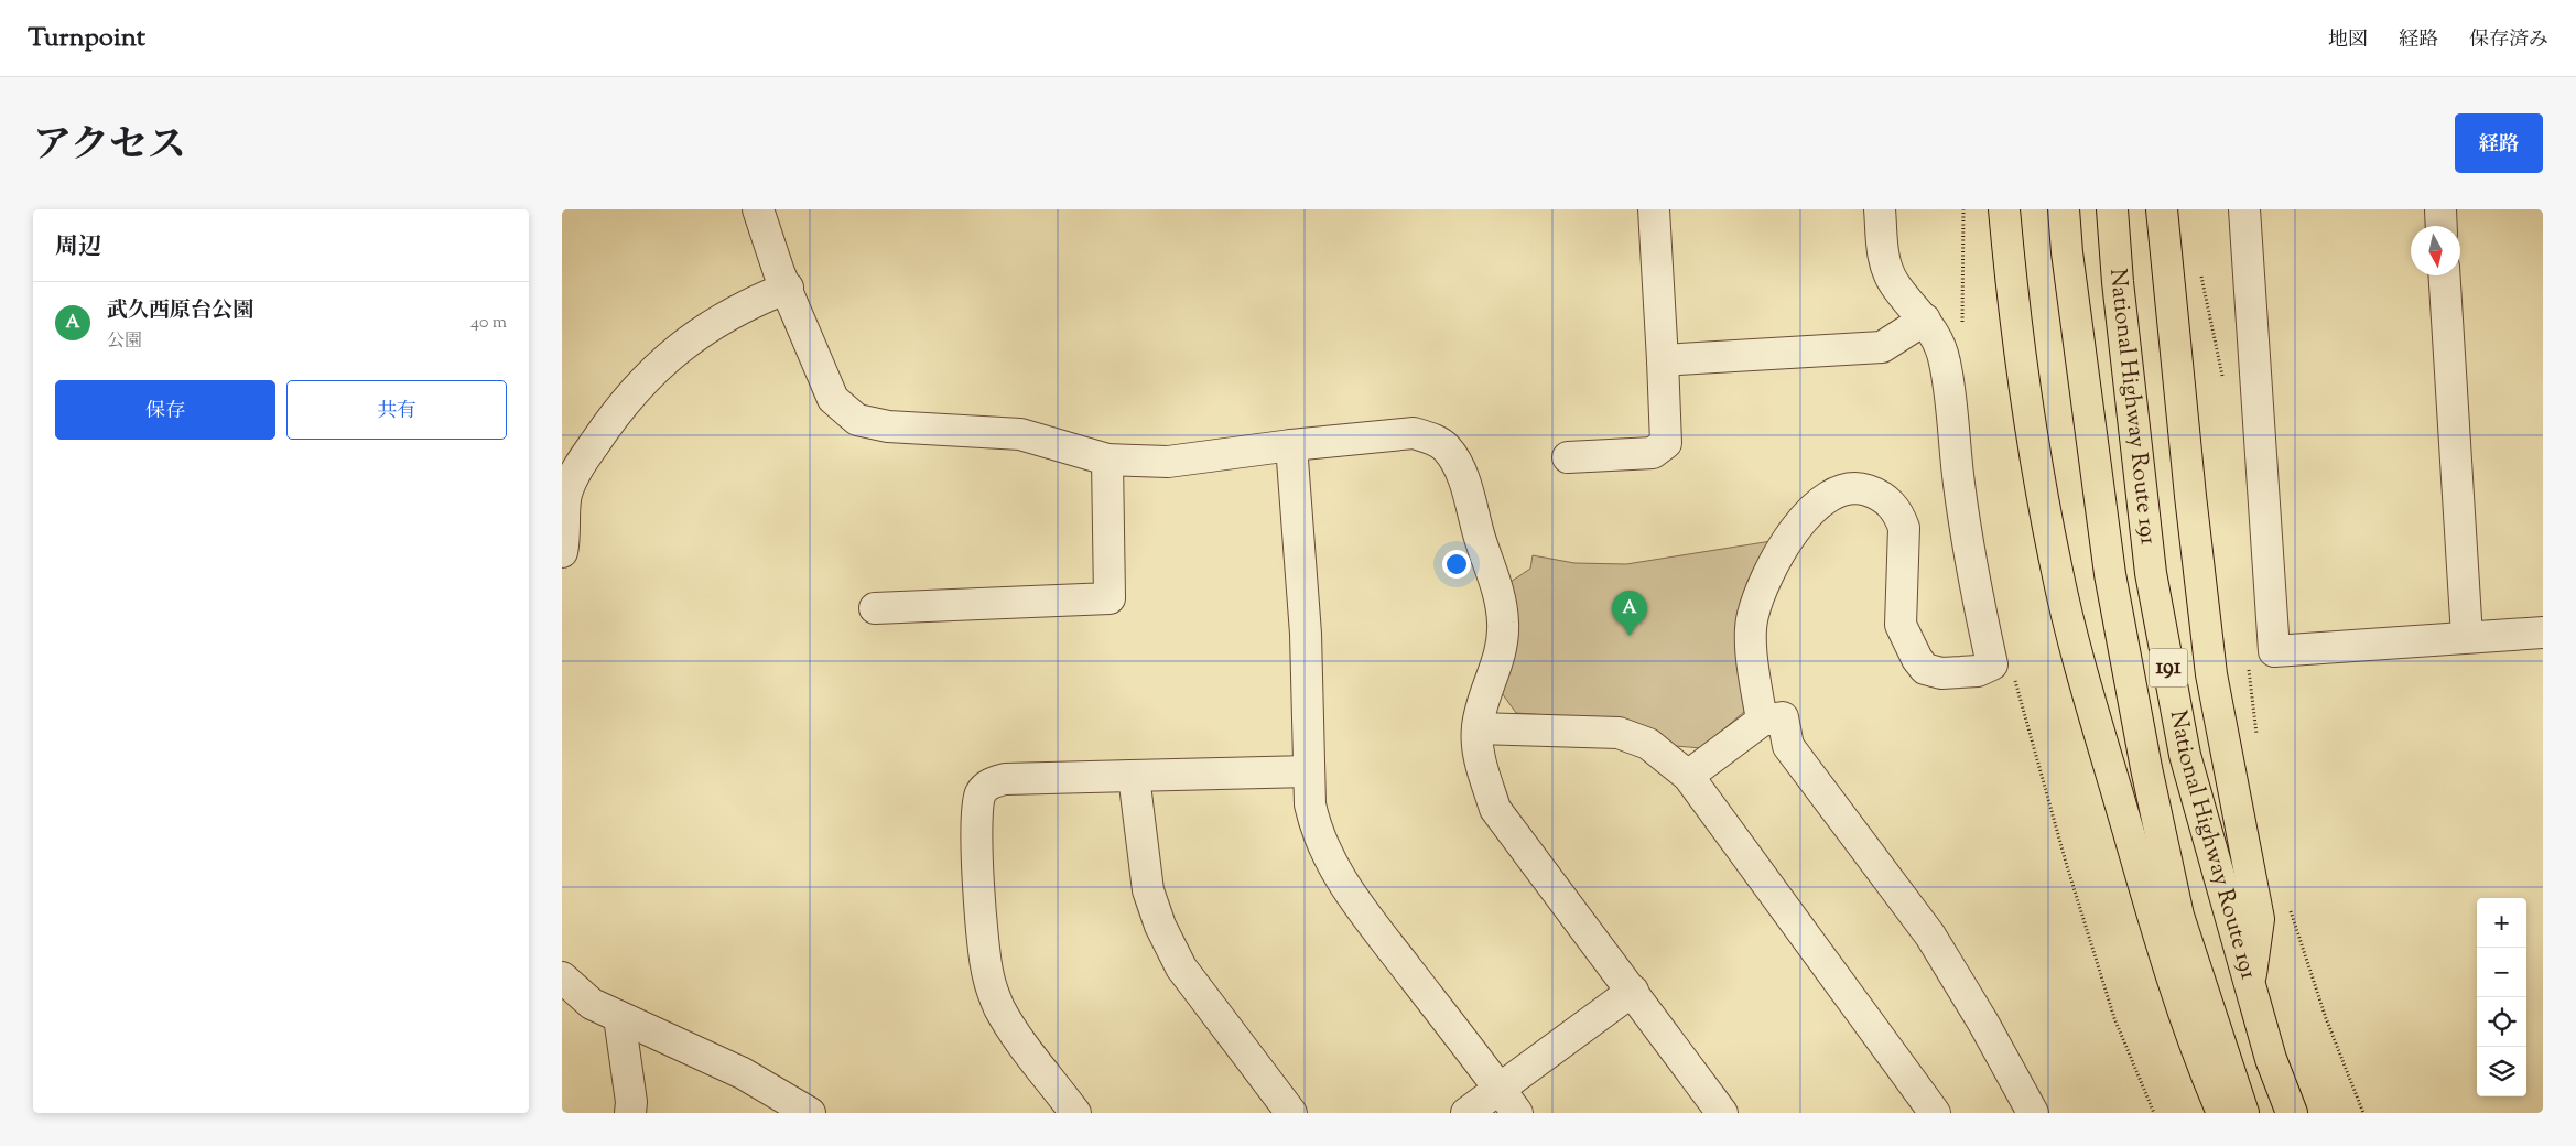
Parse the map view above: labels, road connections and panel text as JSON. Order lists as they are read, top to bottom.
{
  "streets": {
    "highway": ["National Highway Route 191", "191"]
  },
  "north": "bottom",
  "page": {
    "header": "Turnpoint",
    "nav": ["地図", "経路", "保存済み"],
    "title": "アクセス",
    "buttons": [
      "経路",
      ["保存", "共有"]
    ],
    "heading": "周辺",
    "list": [
      {
        "mark": "A",
        "name": "武久西原台公園",
        "note": "公園",
        "value": "40 m"
      }
    ],
    "pins": "A",
    "map_buttons": ["+", "−"]
  }
}
